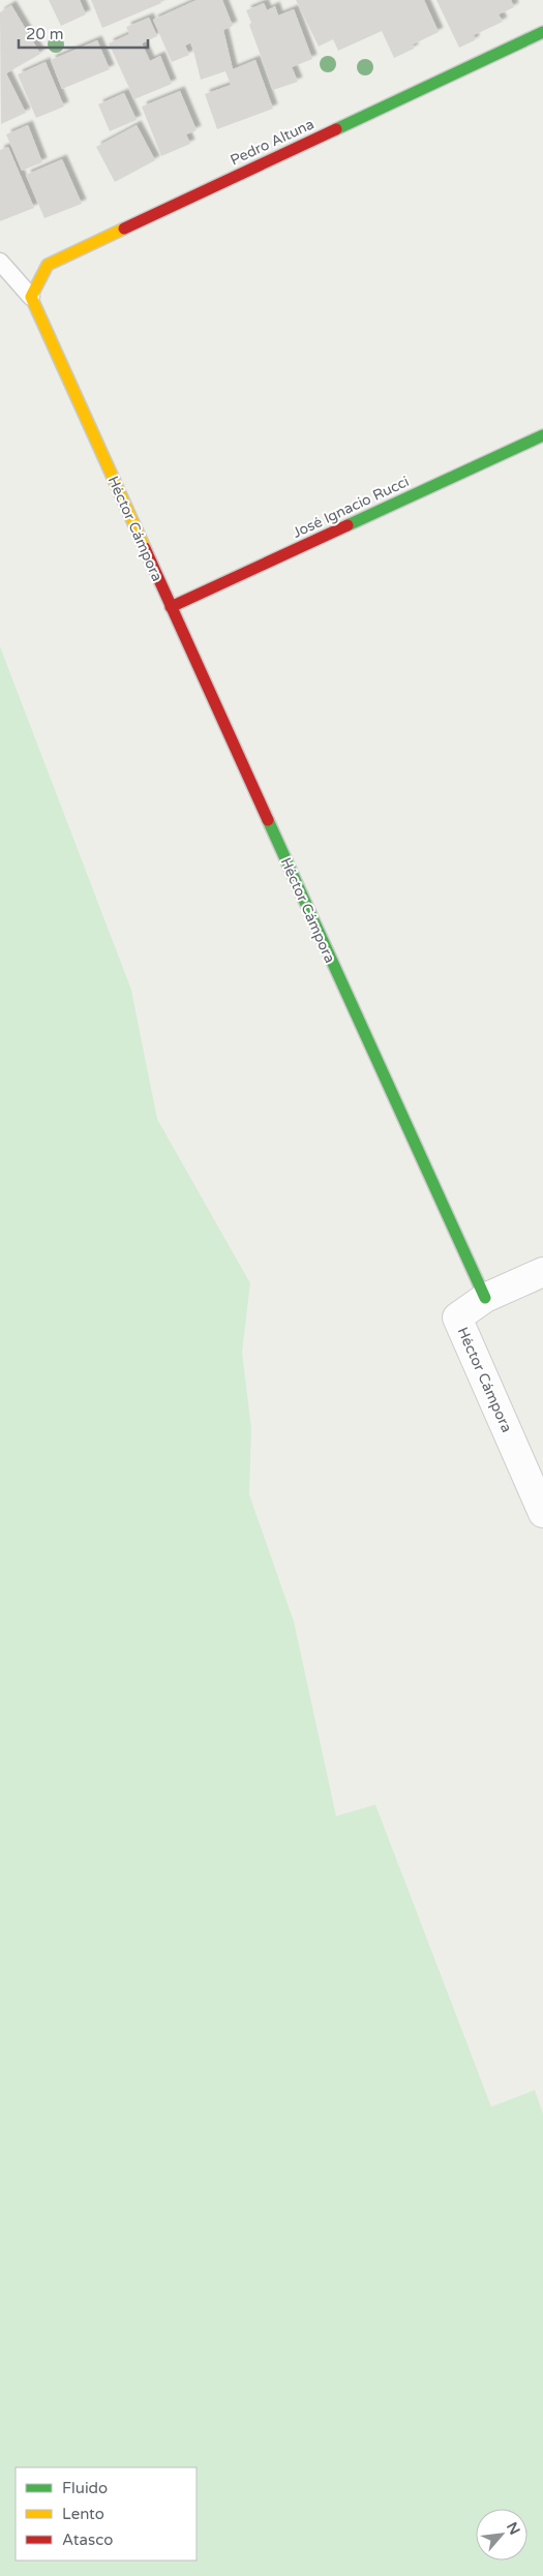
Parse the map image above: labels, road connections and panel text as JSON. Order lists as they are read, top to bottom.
{
  "streets": {
    "street": ["Pedro Altuna", "José Ignacio Rucci", "Héctor Cámpora"]
  },
  "crossings": [
    ["Pedro Altuna", "Héctor Cámpora"],
    ["José Ignacio Rucci", "Héctor Cámpora"]
  ],
  "legend": ["Fluido", "Lento", "Atasco"],
  "scale_bar": "20 m",
  "north": "top right"
}
